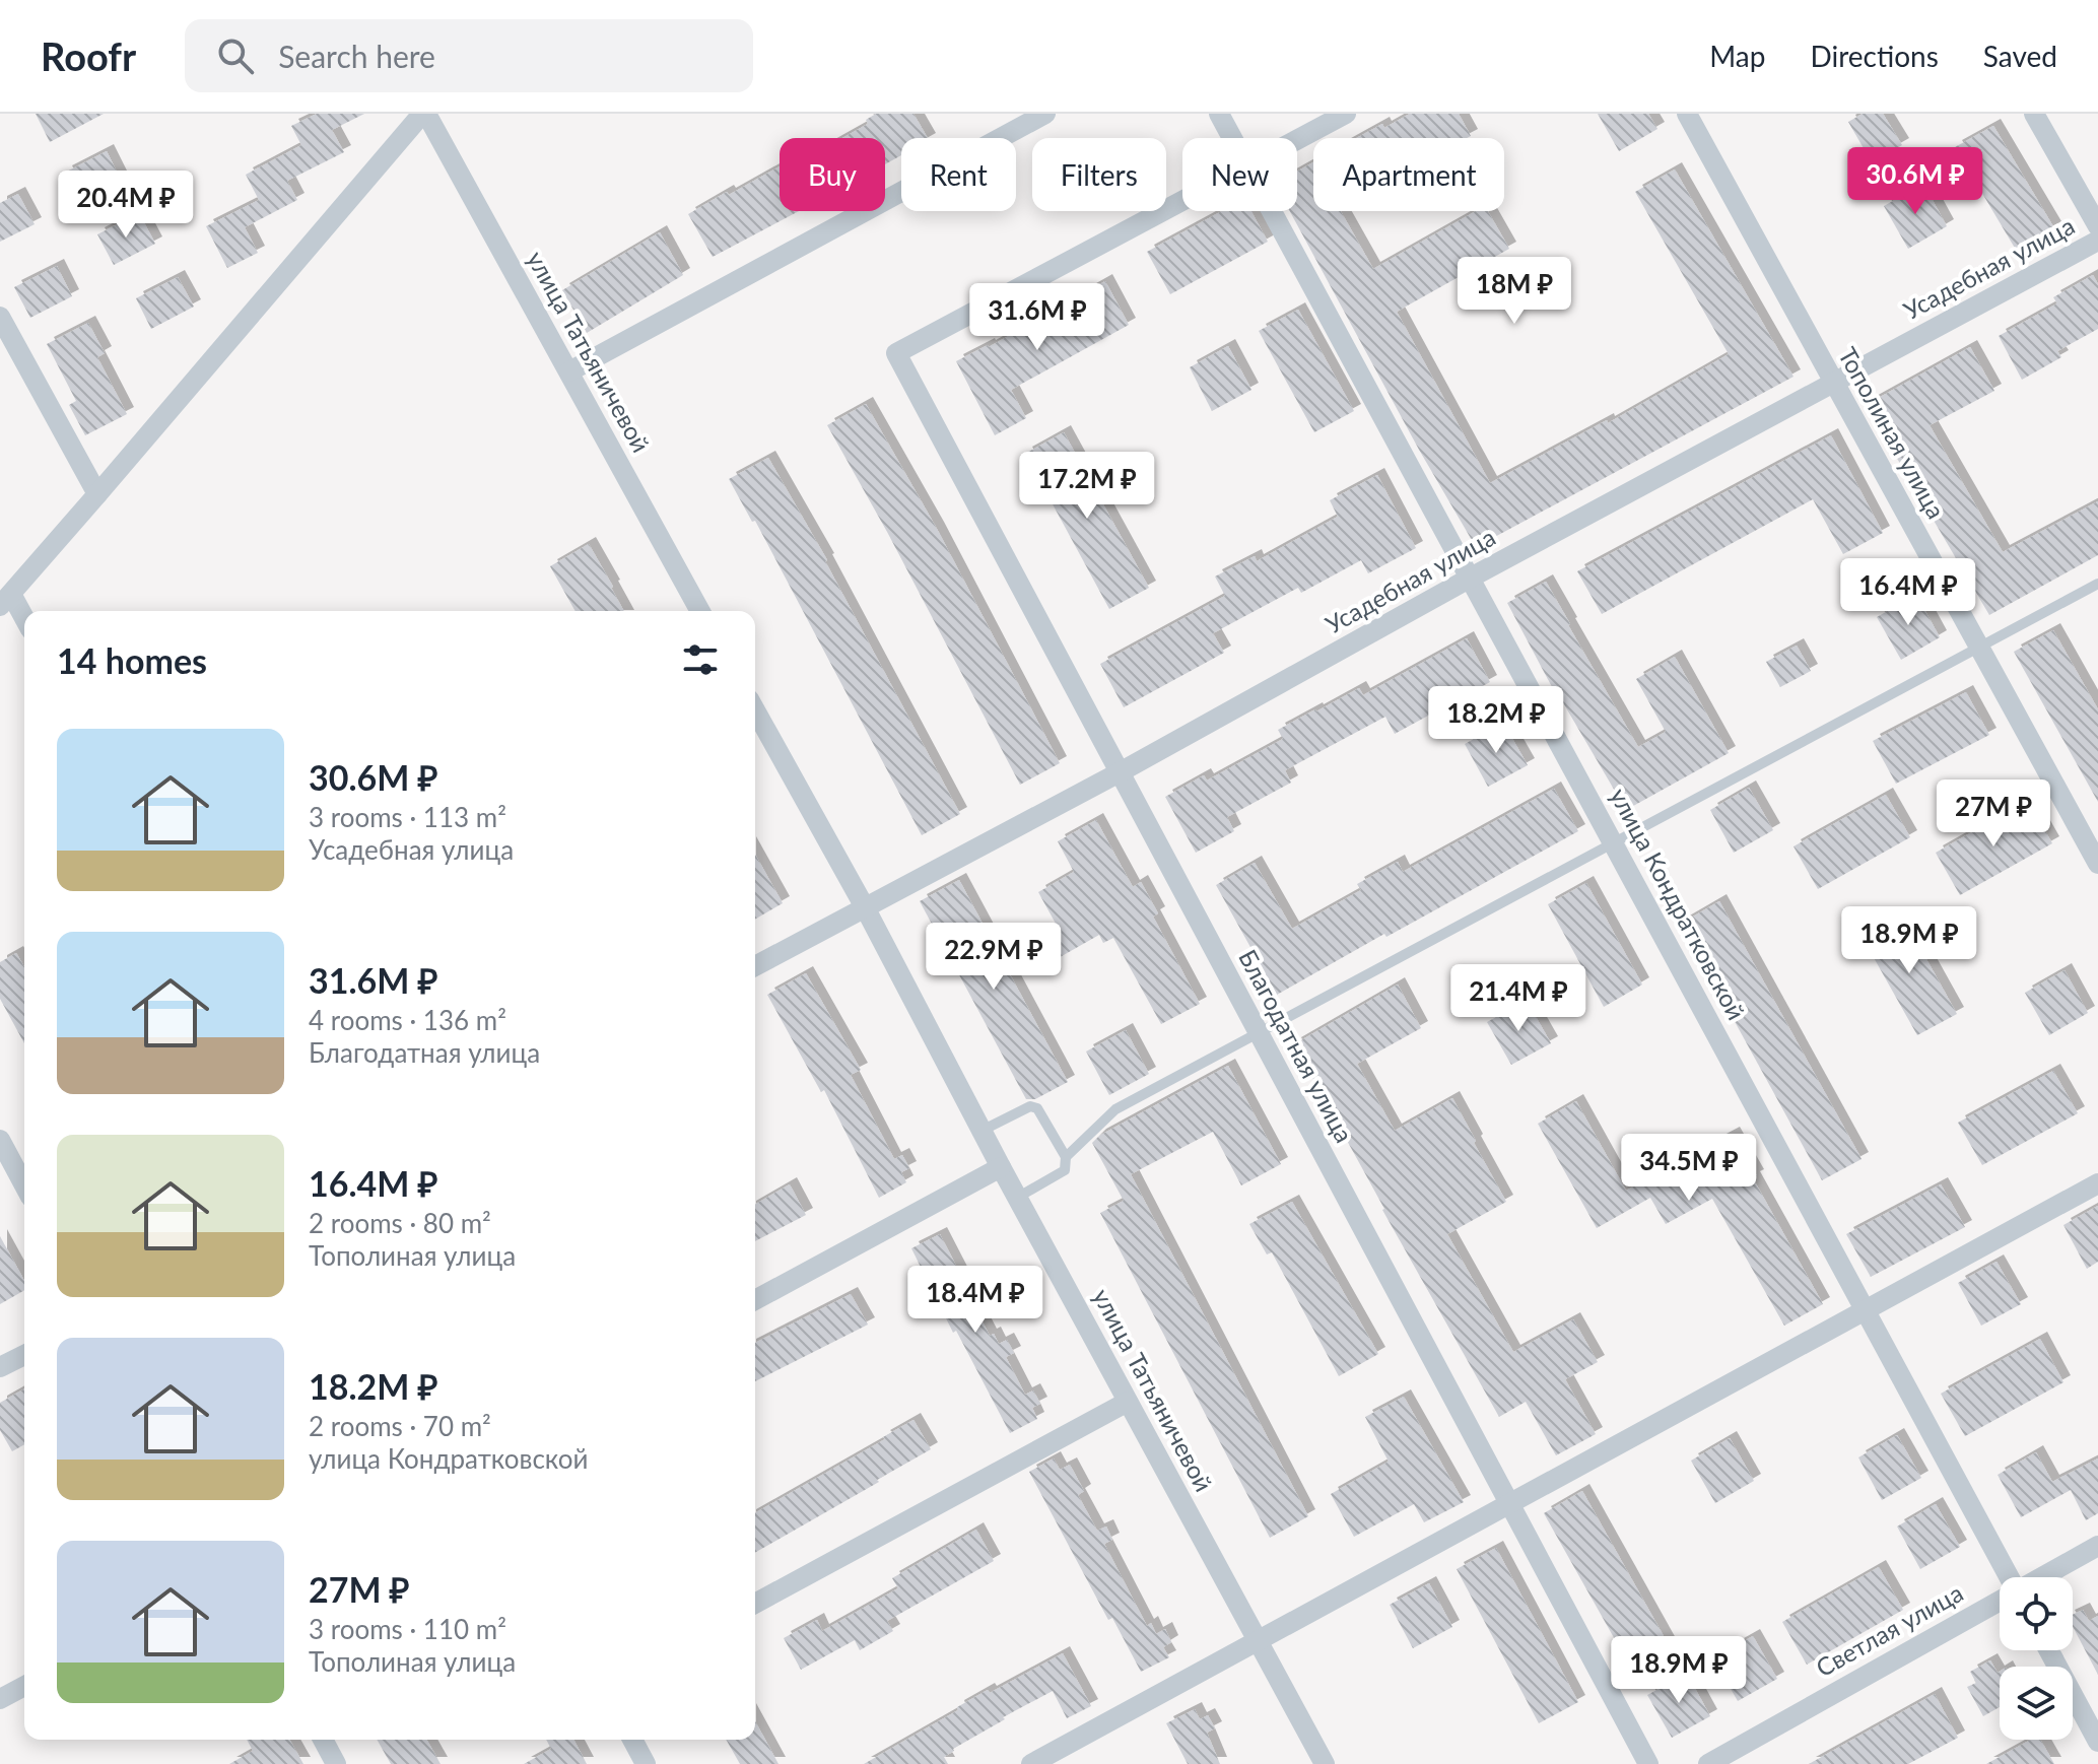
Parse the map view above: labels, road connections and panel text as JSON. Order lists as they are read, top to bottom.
{
  "streets": {
    "street": [
      "Усадебная улица",
      "улица Татьяничевой",
      "Тополиная улица",
      "улица Кондратковской",
      "Благодатная улица",
      "Светлая улица"
    ]
  },
  "crossings": [
    ["Усадебная улица", "улица Татьяничевой"],
    ["Усадебная улица", "Тополиная улица"],
    ["Усадебная улица", "улица Кондратковской"],
    ["Усадебная улица", "Благодатная улица"]
  ],
  "page": {
    "header": "Roofr",
    "search": "Search here",
    "nav": ["Map", "Directions", "Saved"],
    "chip": [
      "Buy",
      "Rent",
      "Filters",
      "New",
      "Apartment"
    ],
    "price": [
      "30.6M ₽",
      "20.4M ₽",
      "18M ₽",
      "31.6M ₽",
      "17.2M ₽",
      "16.4M ₽",
      "18.2M ₽",
      "27M ₽",
      "18.9M ₽",
      "22.9M ₽",
      "21.4M ₽",
      "34.5M ₽",
      "18.4M ₽",
      "18.9M ₽"
    ],
    "heading": "14 homes",
    "list": [
      {
        "name": "30.6M ₽",
        "note": "3 rooms · 113 m² · Усадебная улица"
      },
      {
        "name": "31.6M ₽",
        "note": "4 rooms · 136 m² · Благодатная улица"
      },
      {
        "name": "16.4M ₽",
        "note": "2 rooms · 80 m² · Тополиная улица"
      },
      {
        "name": "18.2M ₽",
        "note": "2 rooms · 70 m² · улица Кондратковской"
      },
      {
        "name": "27M ₽",
        "note": "3 rooms · 110 m² · Тополиная улица"
      }
    ]
  }
}
